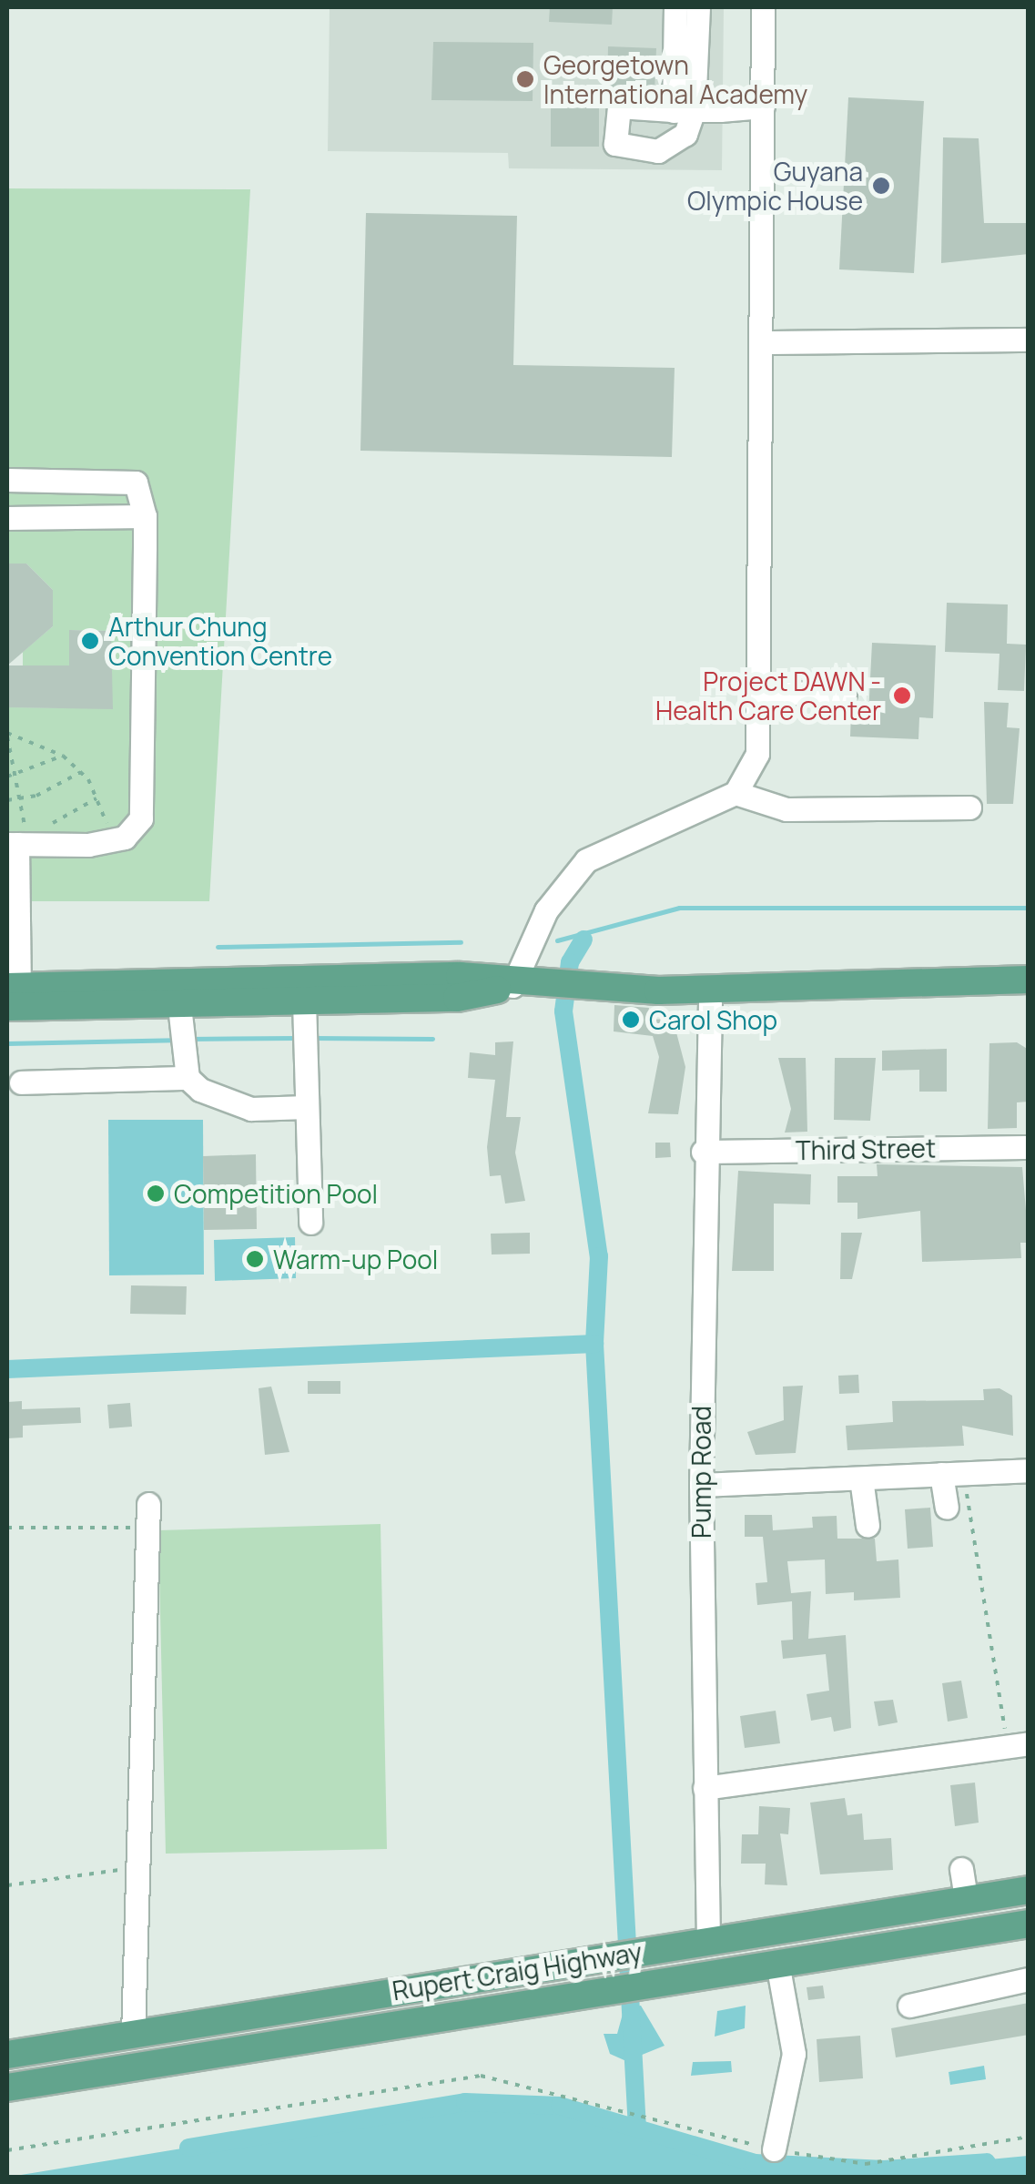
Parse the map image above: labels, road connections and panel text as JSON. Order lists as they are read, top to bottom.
{
  "streets": {
    "main road": ["Rupert Craig Highway"],
    "street": ["Third Street", "Pump Road"]
  },
  "crossings": [
    ["Third Street", "Pump Road"],
    ["Pump Road", "Rupert Craig Highway"]
  ],
  "places": [
    "Georgetown International Academy",
    "Guyana Olympic House",
    "Arthur Chung Convention Centre",
    "Project DAWN - Health Care Center",
    "Carol Shop",
    "Competition Pool",
    "Warm-up Pool"
  ]
}
